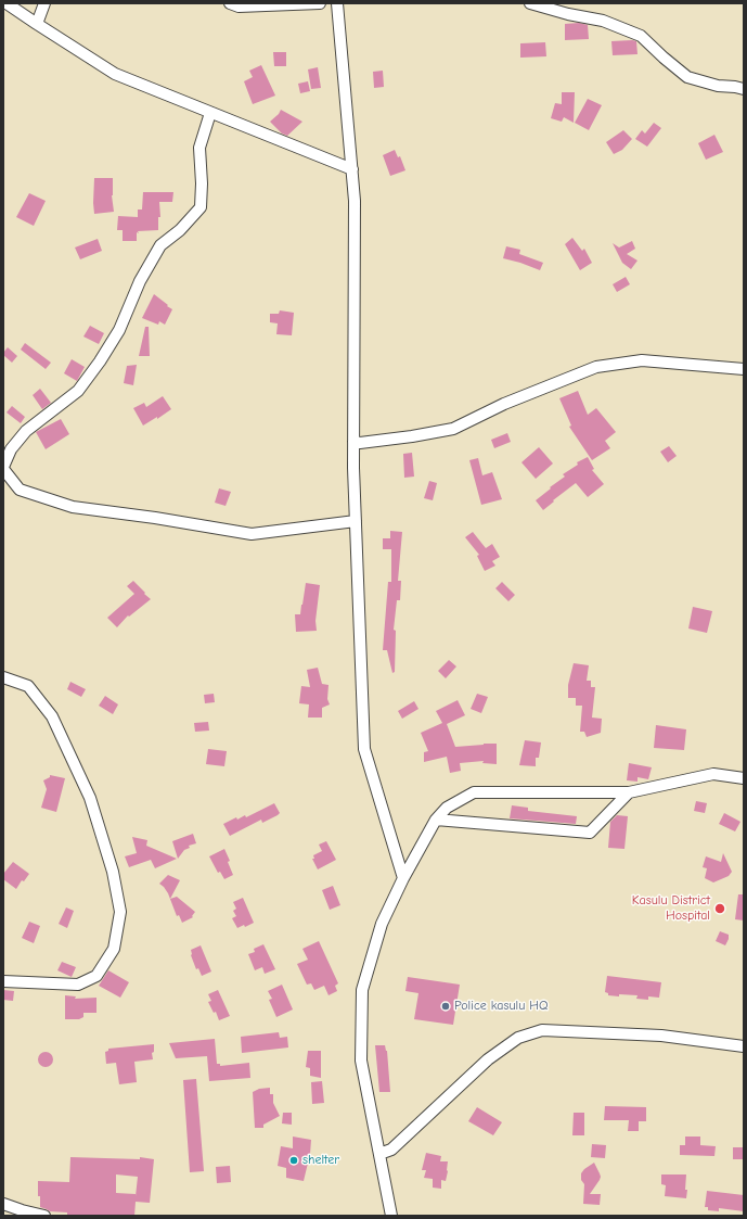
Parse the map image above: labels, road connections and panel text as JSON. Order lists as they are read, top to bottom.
{
  "places": ["Kasulu District Hospital", "Police kasulu HQ", "shelter"]
}
